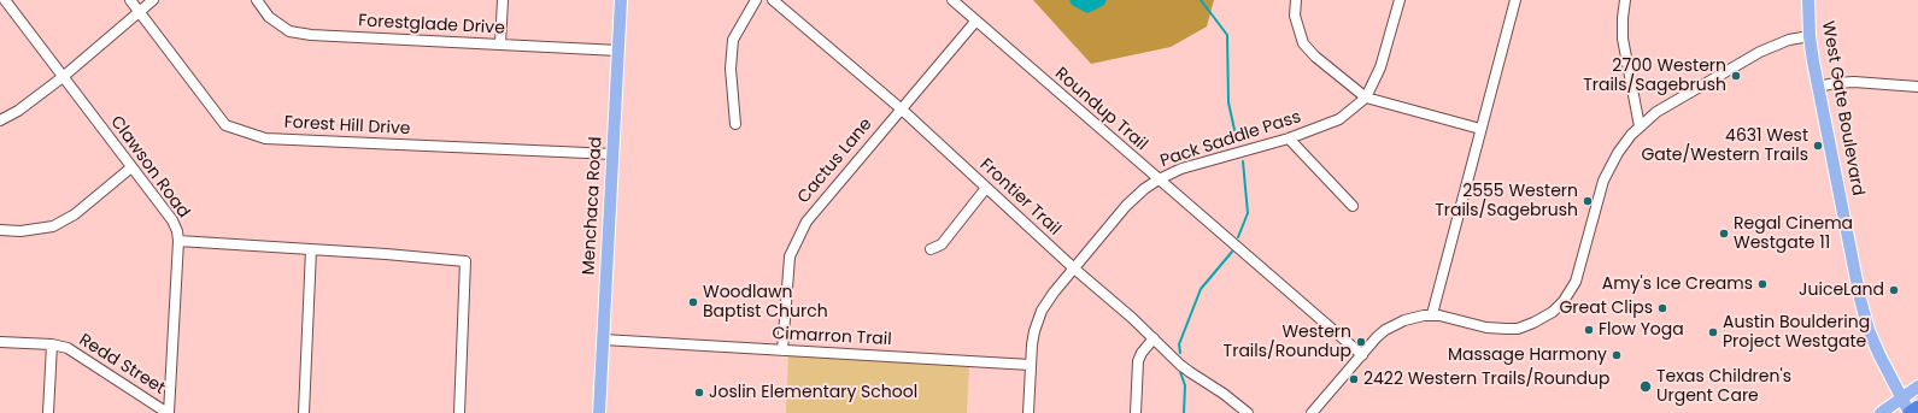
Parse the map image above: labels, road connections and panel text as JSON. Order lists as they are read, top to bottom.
{
  "streets": {
    "main road": ["West Gate Boulevard", "Menchaca Road"],
    "street": [
      "Forestglade Drive",
      "Roundup Trail",
      "Forest Hill Drive",
      "Pack Saddle Pass",
      "Cactus Lane",
      "Clawson Road",
      "Frontier Trail",
      "Cimarron Trail",
      "Redd Street"
    ]
  },
  "crossings": [
    ["Forestglade Drive", "Menchaca Road"],
    ["Roundup Trail", "Pack Saddle Pass"],
    ["Roundup Trail", "Cactus Lane"],
    ["Forest Hill Drive", "Menchaca Road"],
    ["Pack Saddle Pass", "Frontier Trail"],
    ["Pack Saddle Pass", "Cimarron Trail"],
    ["Cactus Lane", "Frontier Trail"],
    ["Cactus Lane", "Cimarron Trail"],
    ["Clawson Road", "Redd Street"],
    ["Menchaca Road", "Cimarron Trail"]
  ],
  "places": [
    "2700 Western Trails/Sagebrush",
    "4631 West Gate/Western Trails",
    "2555 Western Trails/Sagebrush",
    "Regal Cinema Westgate 11",
    "Amy's Ice Creams",
    "JuiceLand",
    "Woodlawn Baptist Church",
    "Great Clips",
    "Flow Yoga",
    "Austin Bouldering Project Westgate",
    "Western Trails/Roundup",
    "Massage Harmony",
    "2422 Western Trails/Roundup",
    "Texas Children's Urgent Care",
    "Joslin Elementary School"
  ]
}
